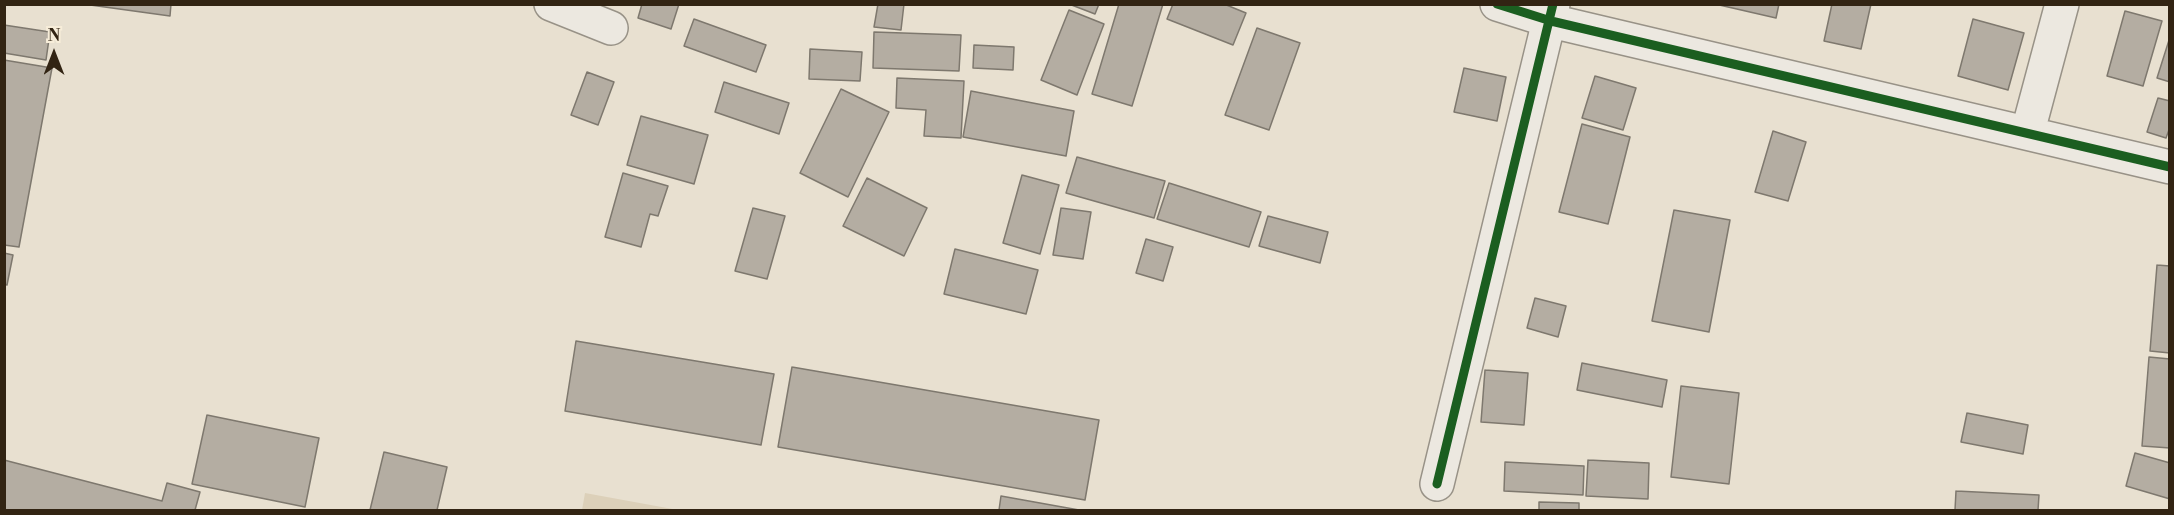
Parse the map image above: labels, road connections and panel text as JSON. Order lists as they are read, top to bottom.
{
  "north": "top"
}
